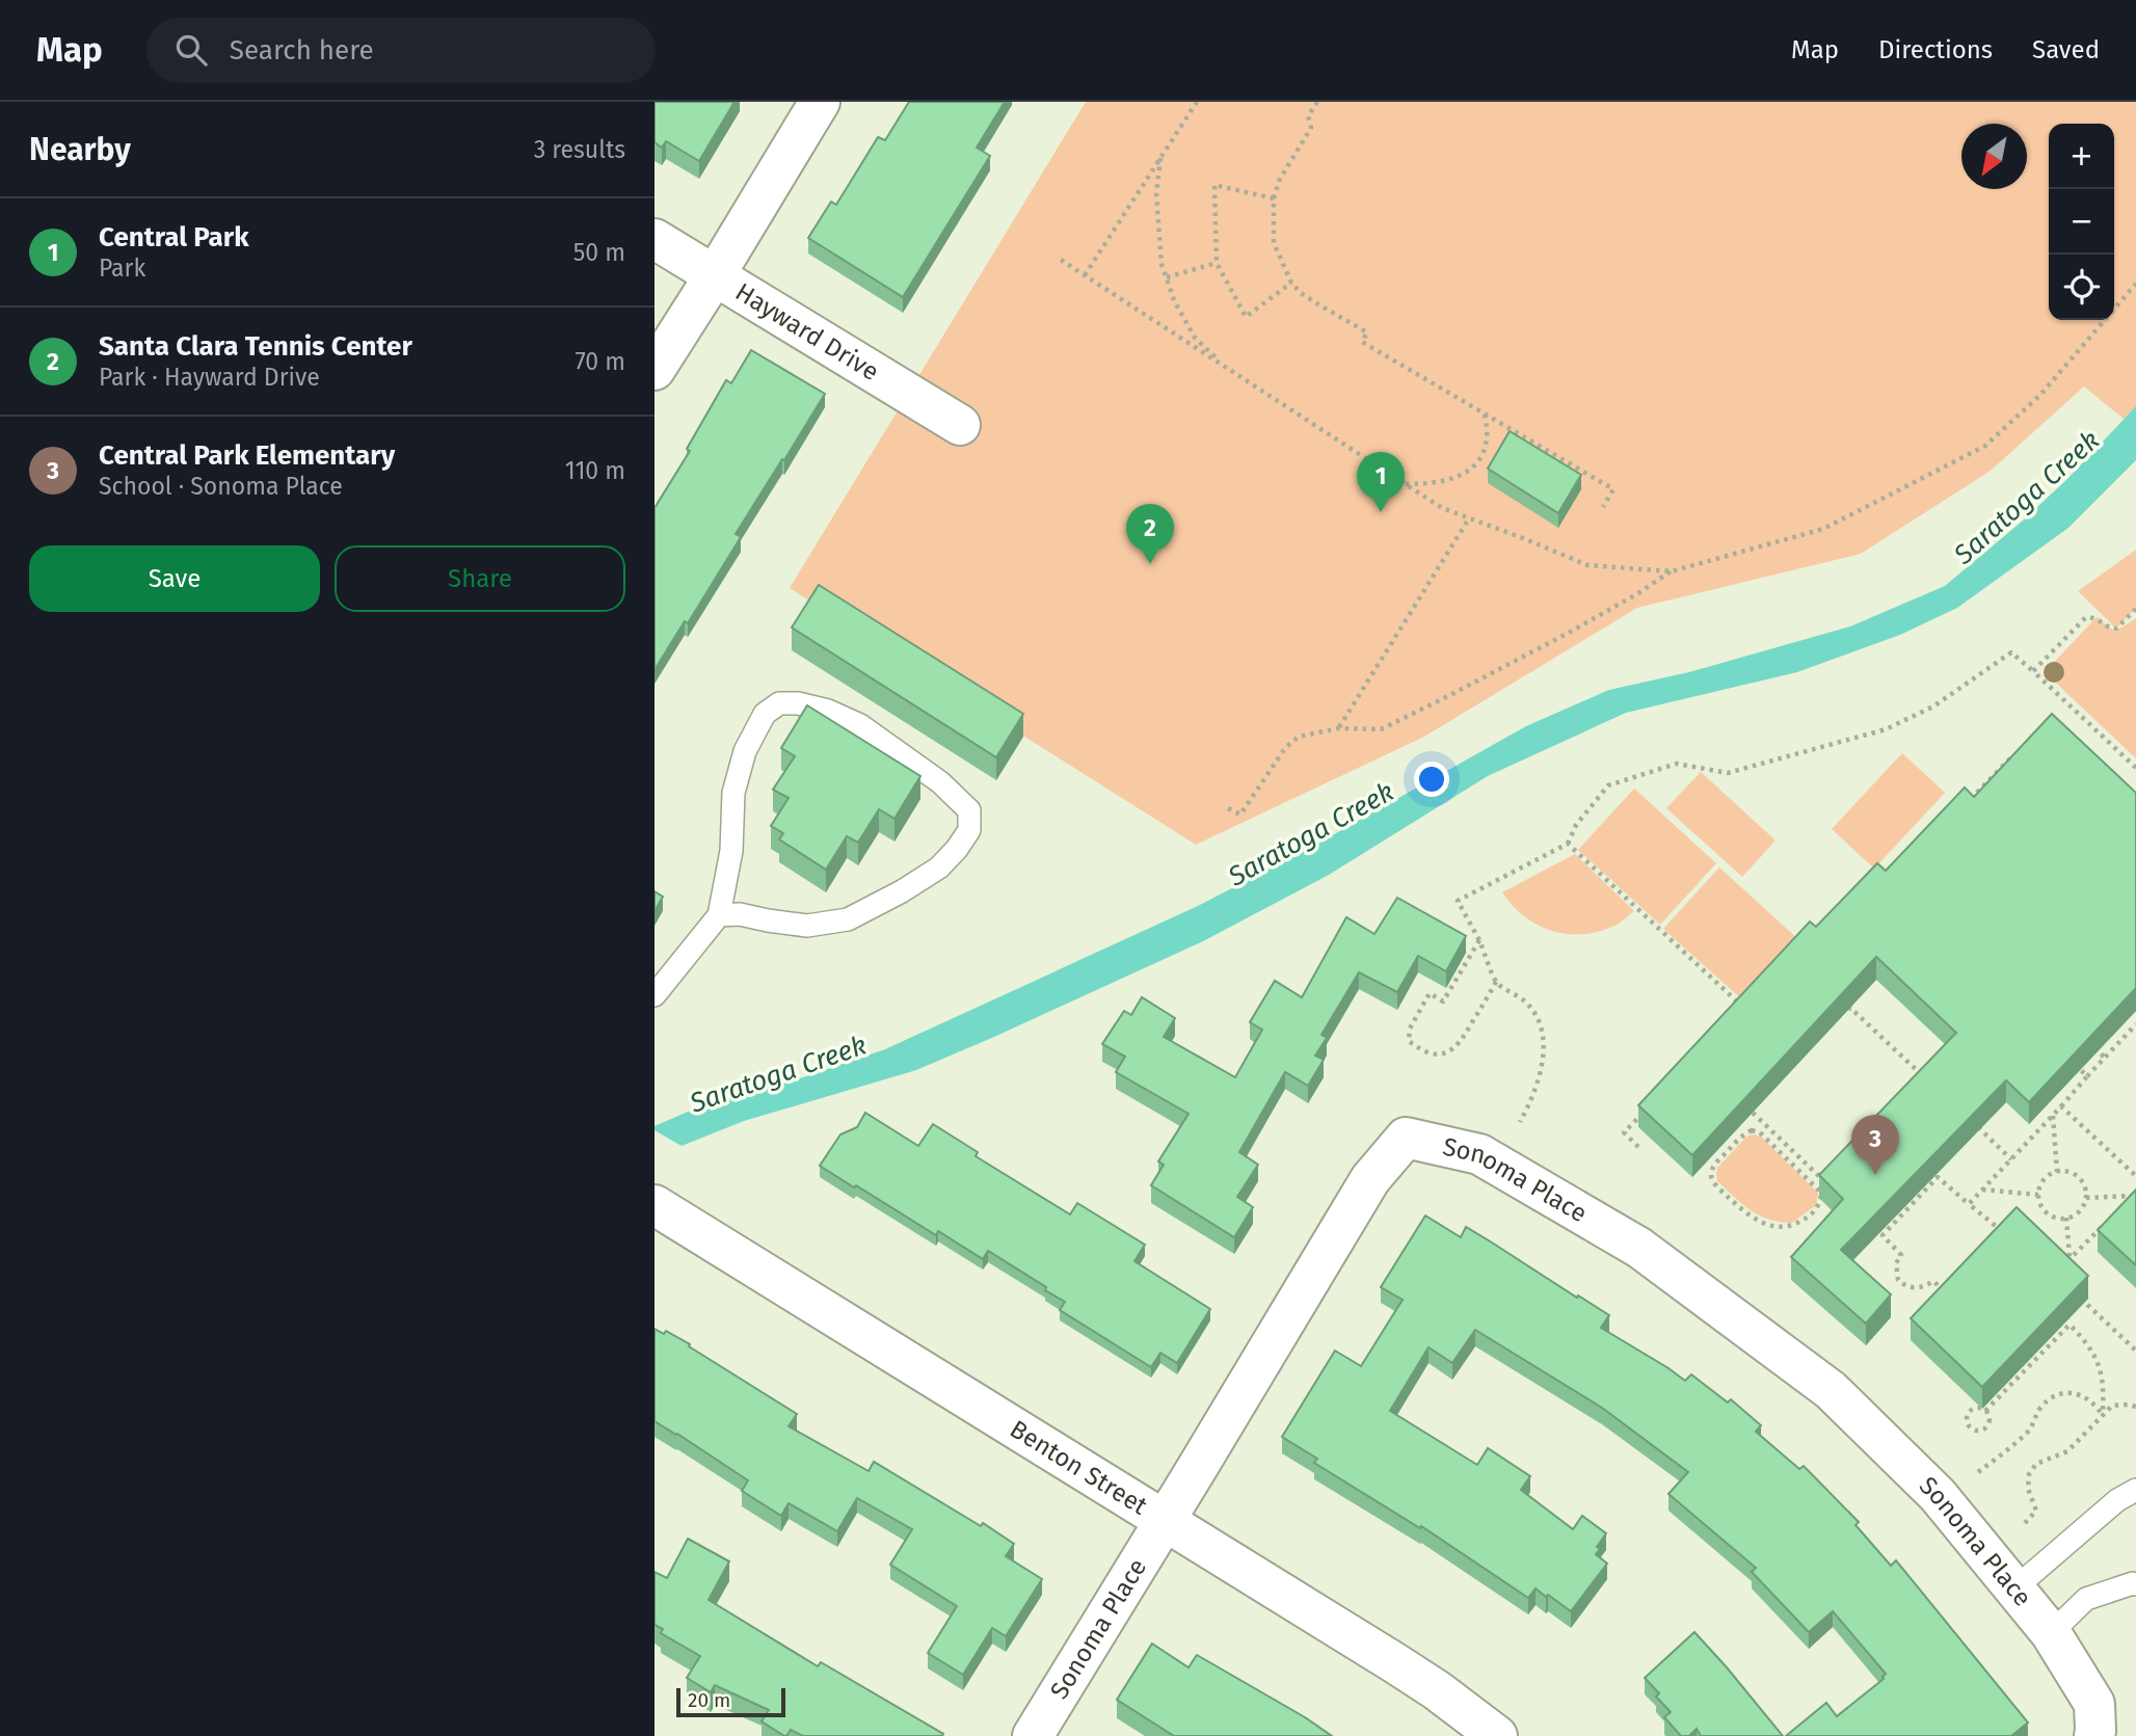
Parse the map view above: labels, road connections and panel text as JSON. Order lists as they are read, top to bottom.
{
  "streets": {
    "street": ["Hayward Drive", "Sonoma Place", "Benton Street"]
  },
  "crossings": [
    ["Sonoma Place", "Benton Street"]
  ],
  "water": ["Saratoga Creek"],
  "scale_bar": "20 m",
  "north": "bottom left",
  "page": {
    "header": "Map",
    "search": "Search here",
    "nav": ["Map", "Directions", "Saved"],
    "heading": ["Nearby", "3 results"],
    "map_buttons": ["+", "−"],
    "list": [
      {
        "mark": "1",
        "name": "Central Park",
        "note": "Park",
        "value": "50 m"
      },
      {
        "mark": "2",
        "name": "Santa Clara Tennis Center",
        "note": "Park · Hayward Drive",
        "value": "70 m"
      },
      {
        "mark": "3",
        "name": "Central Park Elementary",
        "note": "School · Sonoma Place",
        "value": "110 m"
      }
    ],
    "pins": ["1", "2", "3"],
    "buttons": ["Save", "Share"],
    "scale": "20 m"
  }
}
